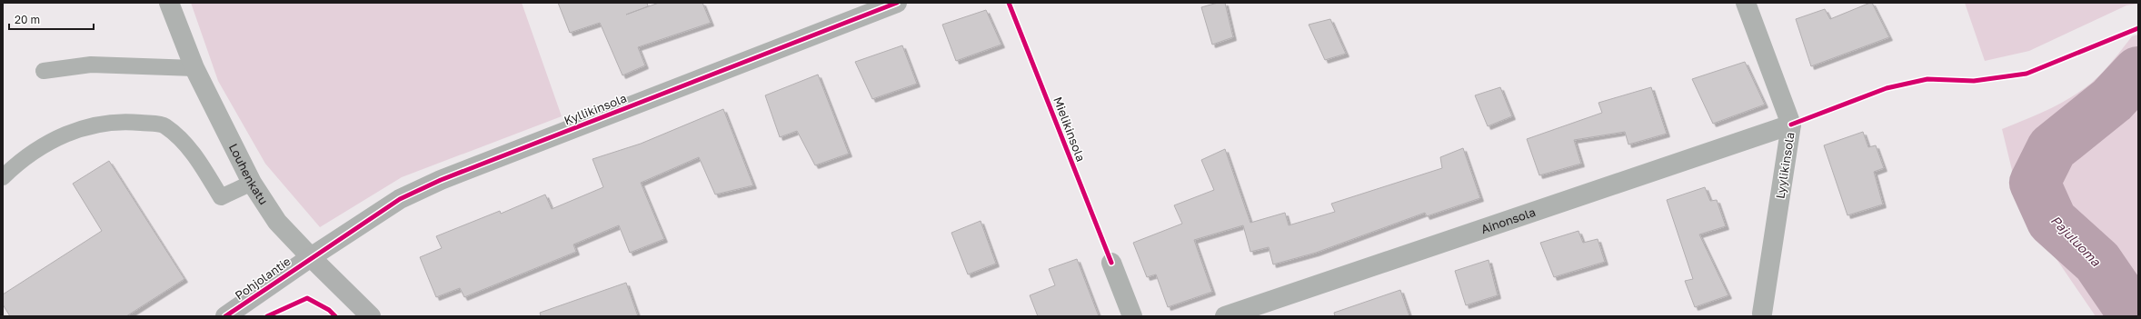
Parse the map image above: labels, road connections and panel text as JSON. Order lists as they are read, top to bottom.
{
  "streets": {
    "street": [
      "Kyllikinsola",
      "Lyylikinsola",
      "Louhenkatu",
      "Ainonsola",
      "Pohjolantie"
    ],
    "cycle path": ["Mielikinsola"]
  },
  "crossings": [
    ["Kyllikinsola", "Louhenkatu"],
    ["Kyllikinsola", "Pohjolantie"],
    ["Lyylikinsola", "Ainonsola"],
    ["Louhenkatu", "Pohjolantie"]
  ],
  "water": ["Pajuluoma"],
  "scale_bar": "20 m"
}
